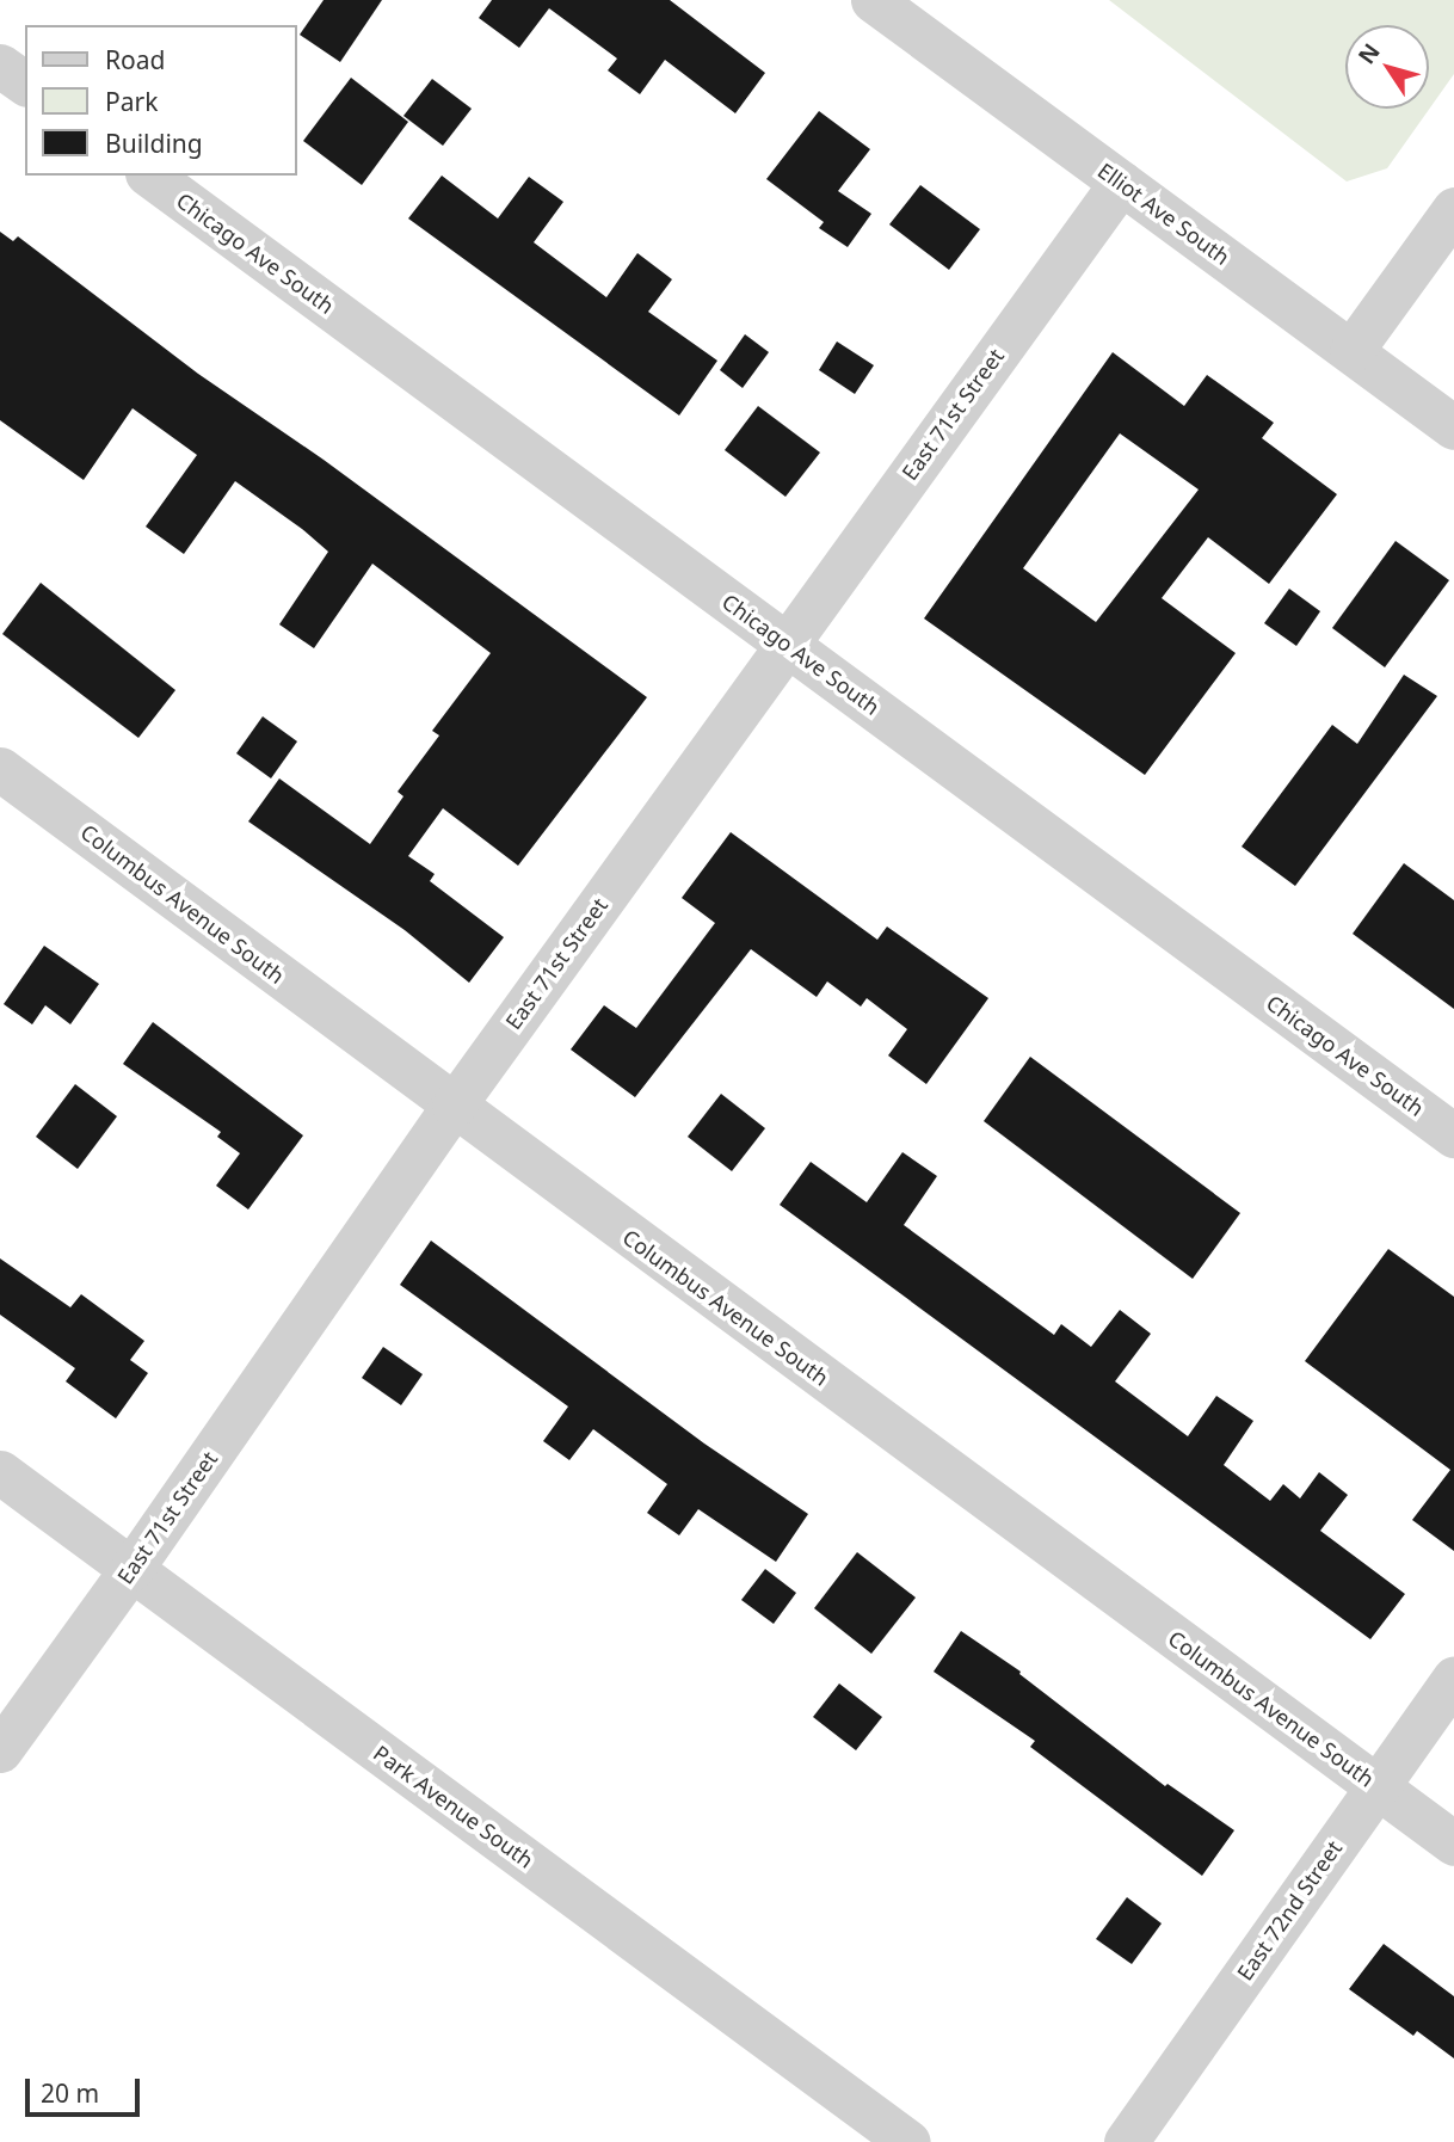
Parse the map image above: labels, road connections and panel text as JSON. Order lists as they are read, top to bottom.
{
  "streets": {
    "street": [
      "Elliot Ave South",
      "Chicago Ave South",
      "East 71st Street",
      "Columbus Avenue South",
      "Park Avenue South",
      "East 72nd Street"
    ]
  },
  "crossings": [
    ["Elliot Ave South", "East 71st Street"],
    ["Chicago Ave South", "East 71st Street"],
    ["East 71st Street", "Columbus Avenue South"],
    ["East 71st Street", "Park Avenue South"],
    ["Columbus Avenue South", "East 72nd Street"]
  ],
  "legend": ["Road", "Park", "Building"],
  "scale_bar": "20 m",
  "north": "top left"
}
